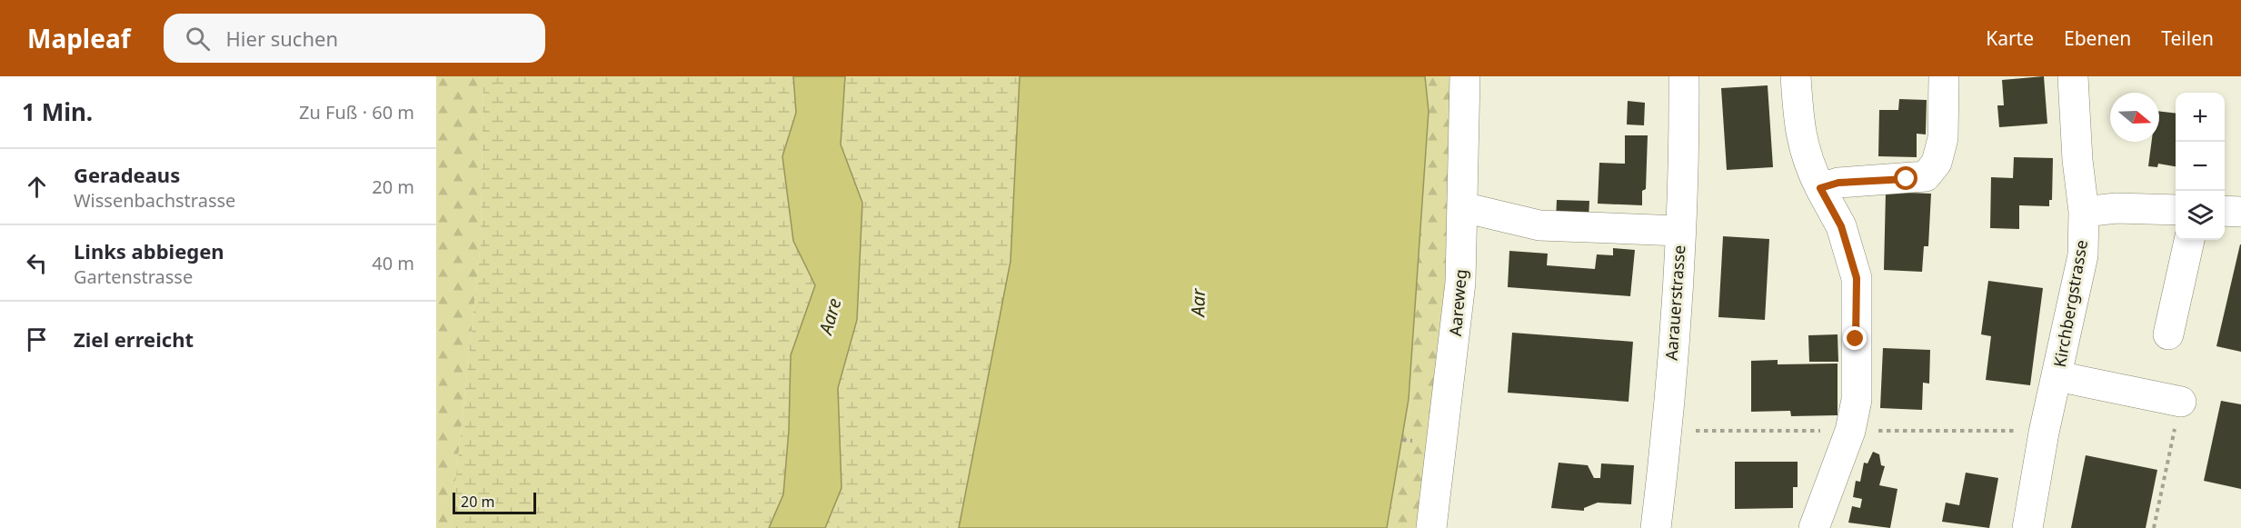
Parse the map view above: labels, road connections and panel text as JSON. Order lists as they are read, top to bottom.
{
  "streets": {
    "street": ["Aareweg", "Aarauerstrasse", "Kirchbergstrasse"]
  },
  "water": ["Aar", "Aare"],
  "scale_bar": "20 m",
  "north": "right",
  "page": {
    "header": "Mapleaf",
    "search": "Hier suchen",
    "nav": ["Karte", "Ebenen", "Teilen"],
    "heading": ["1 Min.", "Zu Fuß · 60 m"],
    "map_buttons": ["+", "−"],
    "list": [
      ["Geradeaus", "Wissenbachstrasse", "20 m"],
      ["Links abbiegen", "Gartenstrasse", "40 m"],
      "Ziel erreicht"
    ],
    "scale": "20 m"
  }
}
